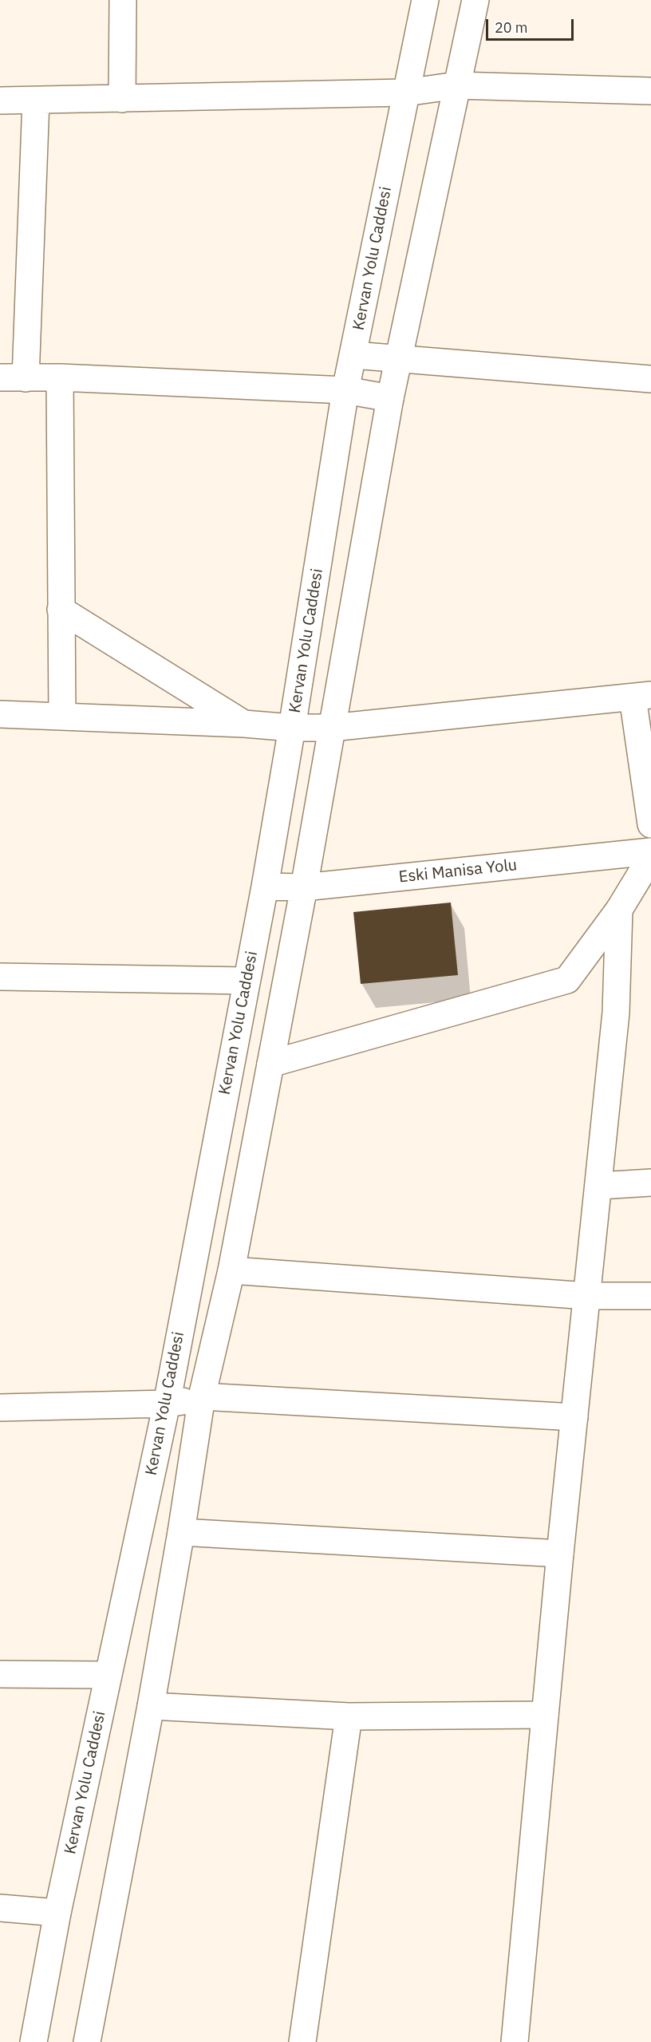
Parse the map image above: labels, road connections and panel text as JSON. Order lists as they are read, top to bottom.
{
  "streets": {
    "street": ["Kervan Yolu Caddesi", "Eski Manisa Yolu"]
  },
  "crossings": [
    ["Kervan Yolu Caddesi", "Eski Manisa Yolu"]
  ],
  "scale_bar": "20 m"
}
